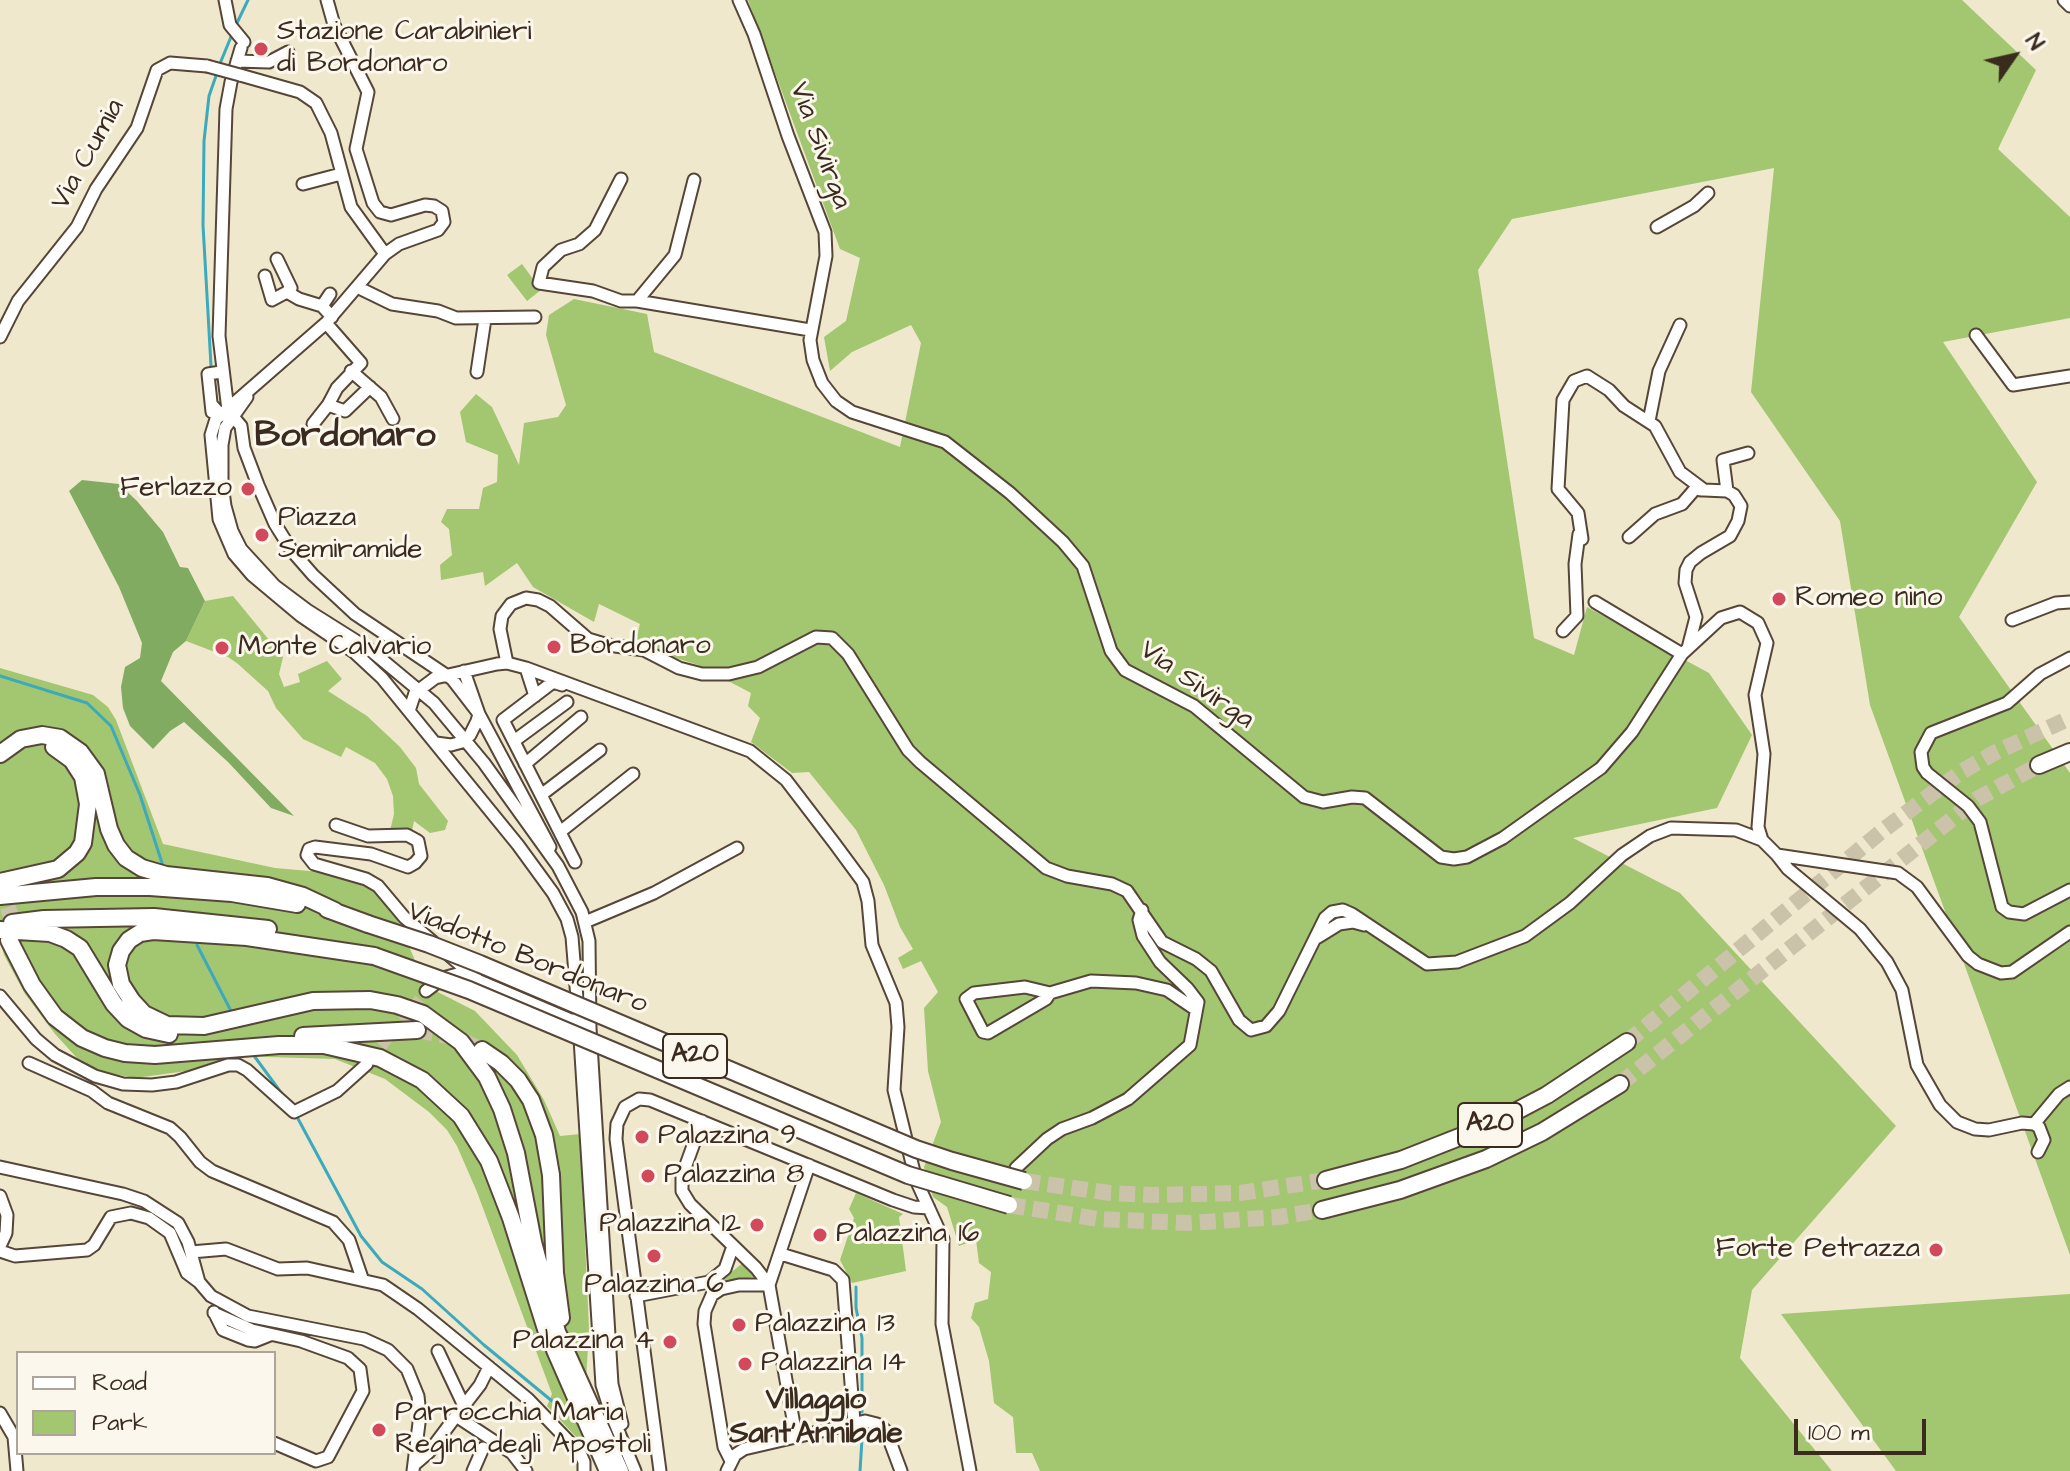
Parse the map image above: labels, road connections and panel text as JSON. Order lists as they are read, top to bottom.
{
  "streets": {
    "highway": ["Viadotto Bordonaro", "A20"],
    "street": ["Via Sivirga", "Via Cumia"]
  },
  "crossings": [
    ["Viadotto Bordonaro", "A20"]
  ],
  "districts": ["Bordonaro", "Villaggio Sant'Annibale"],
  "places": [
    "Stazione Carabinieri di Bordonaro",
    "Ferlazzo",
    "Piazza Semiramide",
    "Romeo nino",
    "Bordonaro",
    "Monte Calvario",
    "Palazzina 9",
    "Palazzina 8",
    "Palazzina 12",
    "Palazzina 16",
    "Forte Petrazza",
    "Palazzina 6",
    "Palazzina 13",
    "Palazzina 4",
    "Palazzina 14",
    "Parrocchia Maria Regina degli Apostoli"
  ],
  "legend": ["Road", "Park"],
  "scale_bar": "100 m",
  "north": "top right"
}
